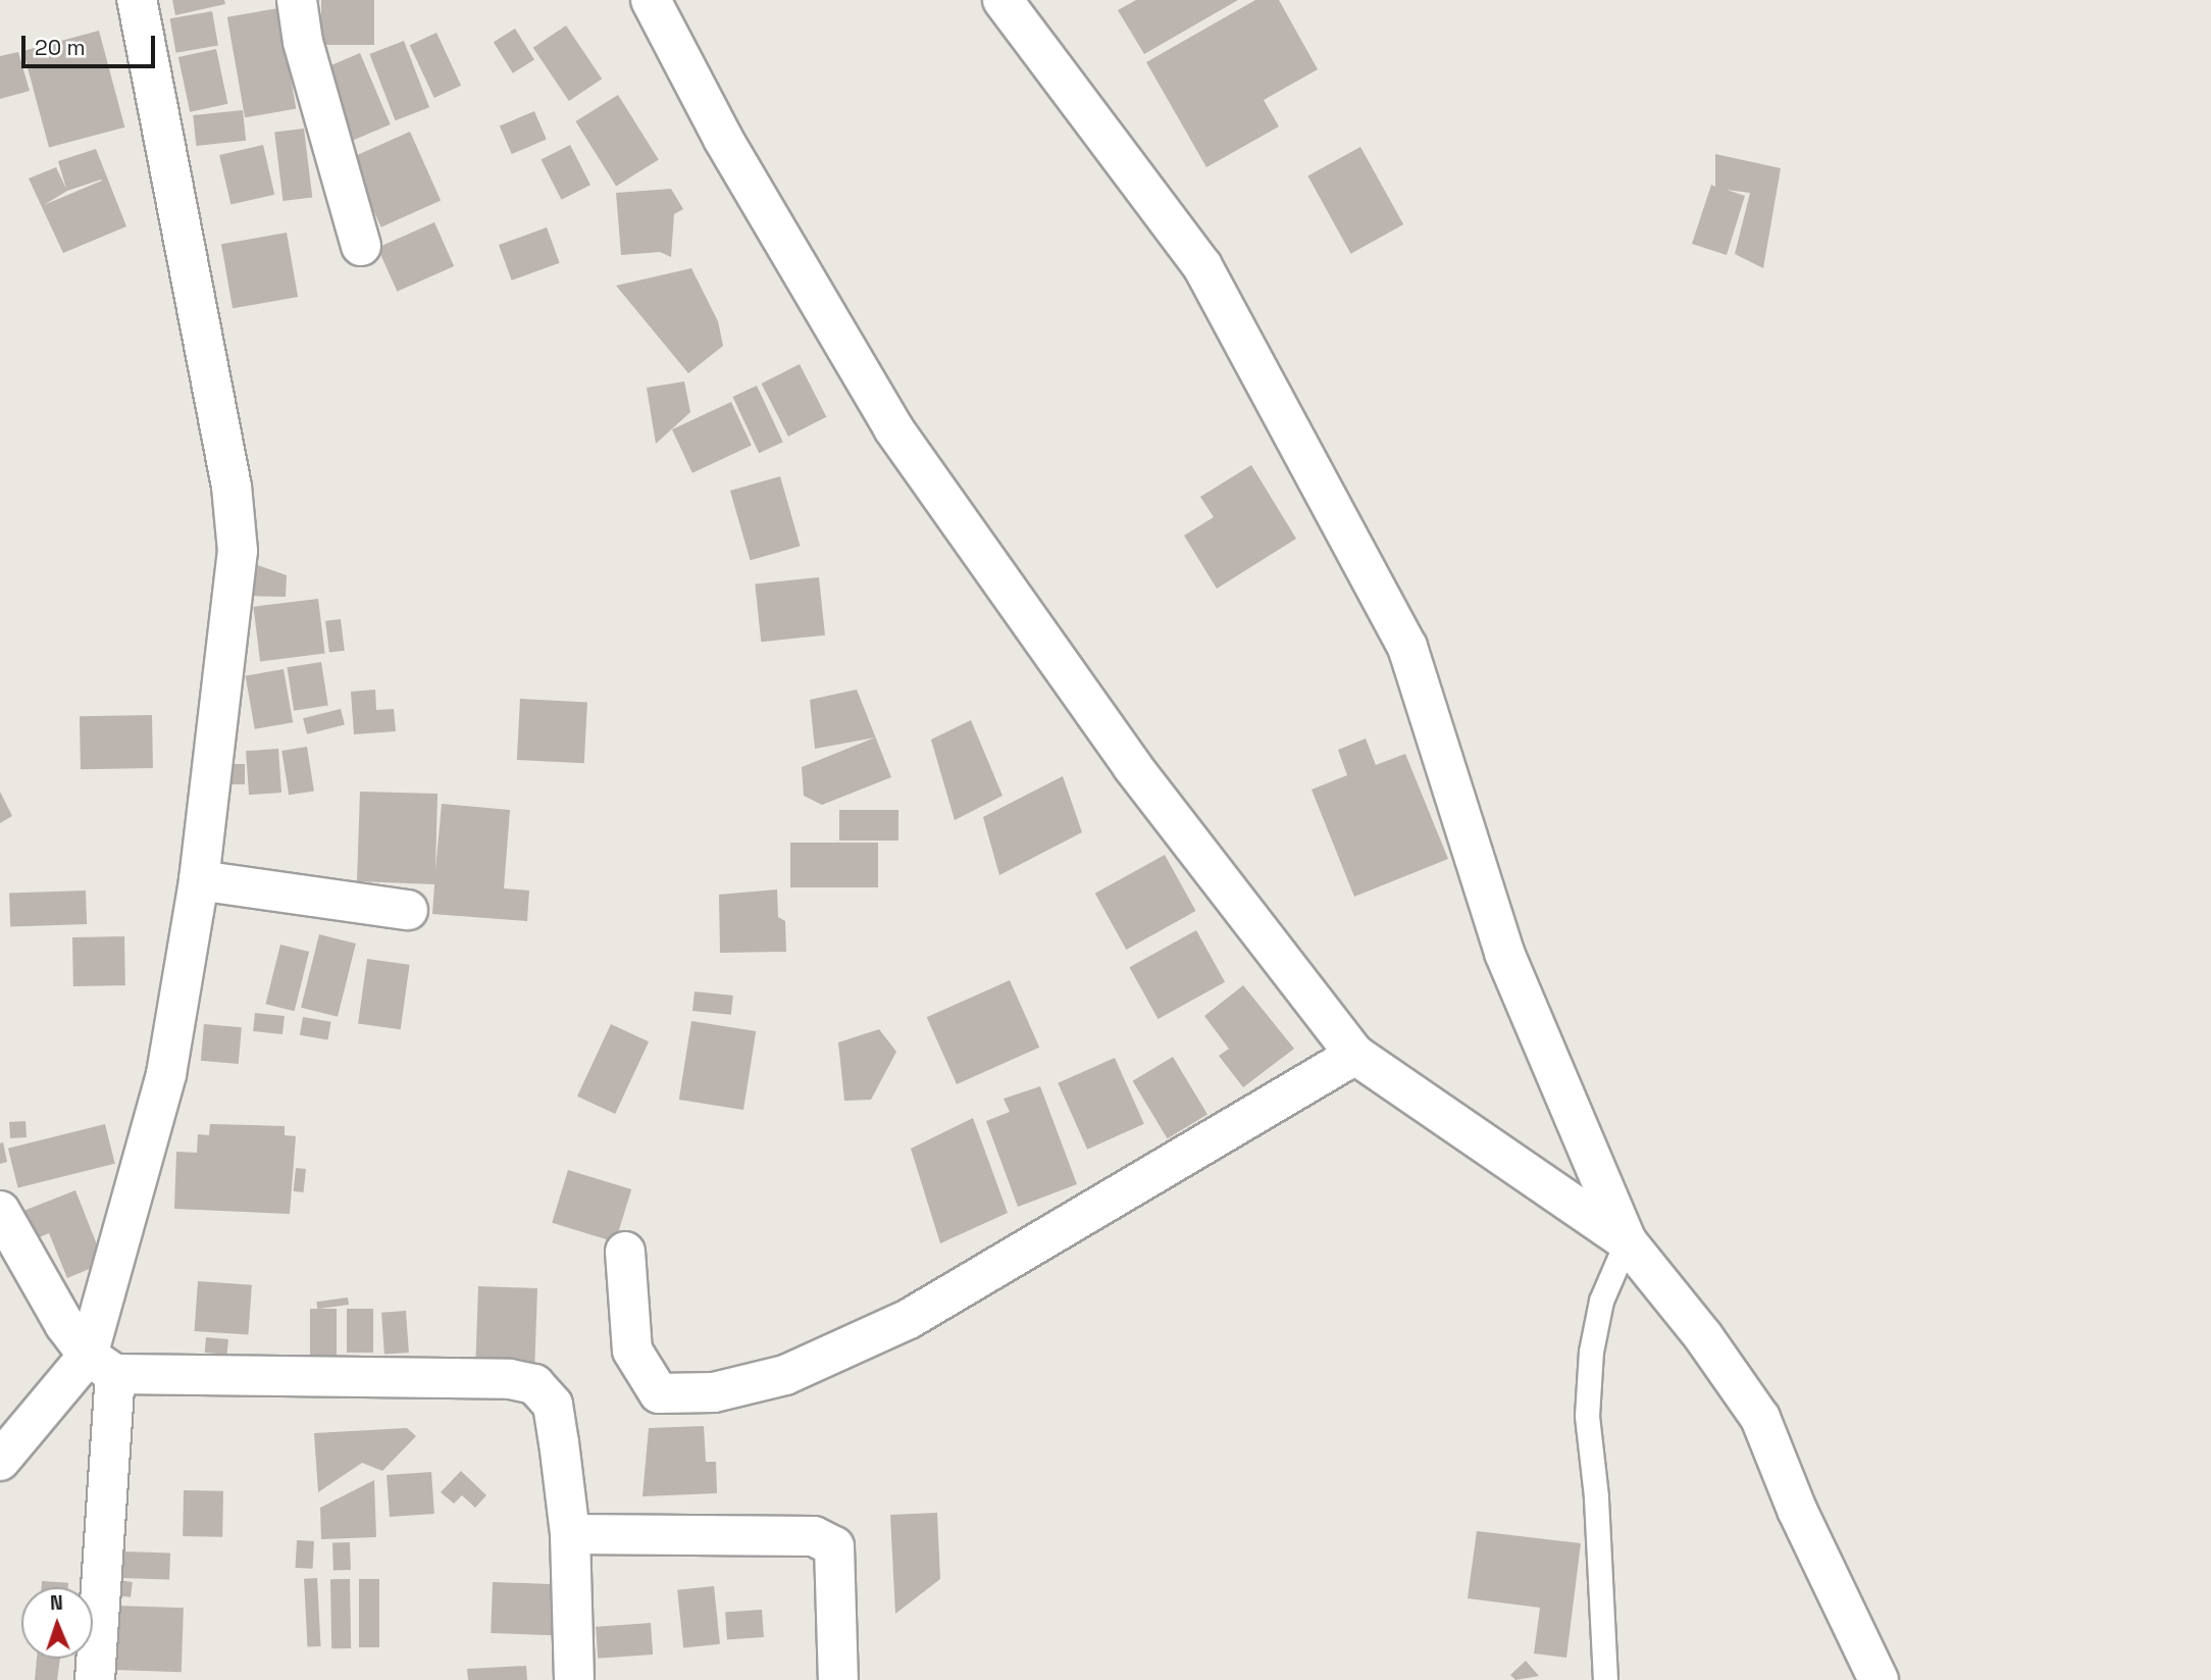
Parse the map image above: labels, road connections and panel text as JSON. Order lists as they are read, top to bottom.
{
  "scale_bar": "20 m",
  "north": "top"
}
